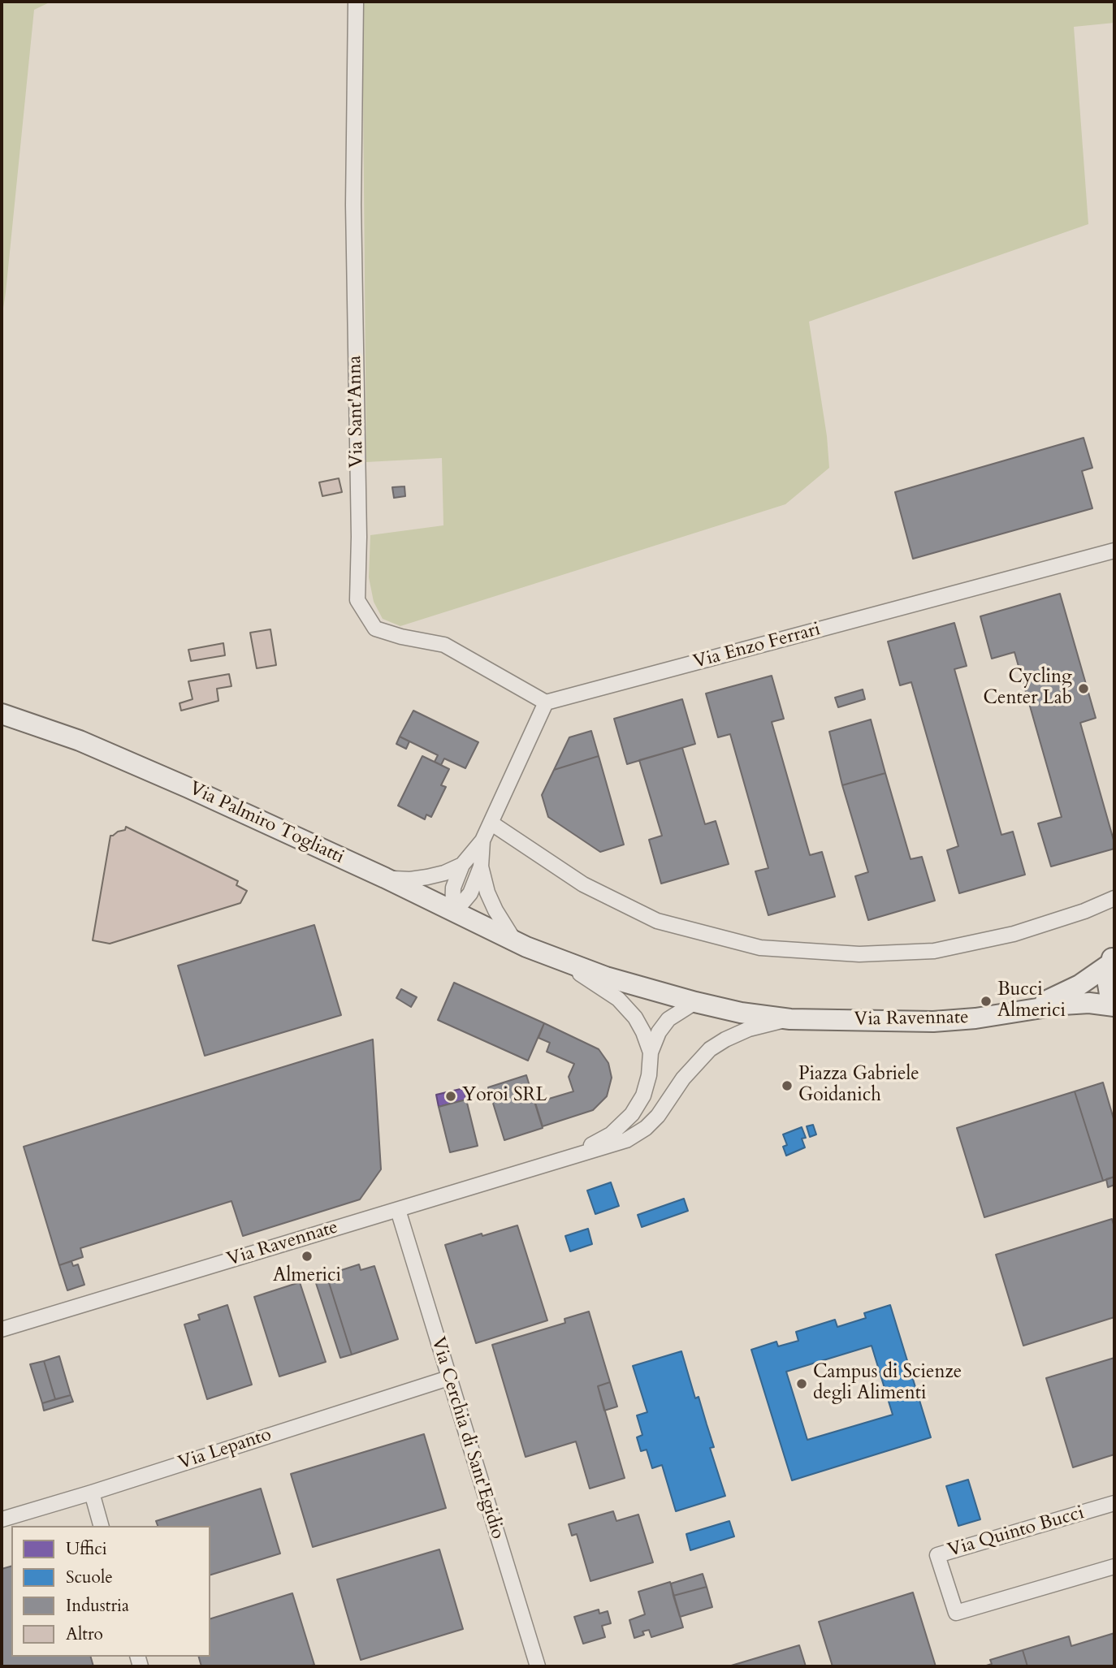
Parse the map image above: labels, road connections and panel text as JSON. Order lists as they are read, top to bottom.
{
  "streets": {
    "main road": ["Via Palmiro Togliatti", "Via Ravennate"],
    "street": [
      "Via Sant'Anna",
      "Via Enzo Ferrari",
      "Via Cerchia di Sant'Egidio",
      "Via Lepanto",
      "Via Quinto Bucci"
    ]
  },
  "crossings": [
    ["Via Sant'Anna", "Via Enzo Ferrari"],
    ["Via Palmiro Togliatti", "Via Ravennate"],
    ["Via Ravennate", "Via Cerchia di Sant'Egidio"],
    ["Via Cerchia di Sant'Egidio", "Via Lepanto"]
  ],
  "places": [
    "Cycling Center Lab",
    "Bucci Almerici",
    "Piazza Gabriele Goidanich",
    "Yoroi SRL",
    "Almerici",
    "Campus di Scienze degli Alimenti"
  ],
  "legend": [
    "Uffici",
    "Scuole",
    "Industria",
    "Altro"
  ]
}
